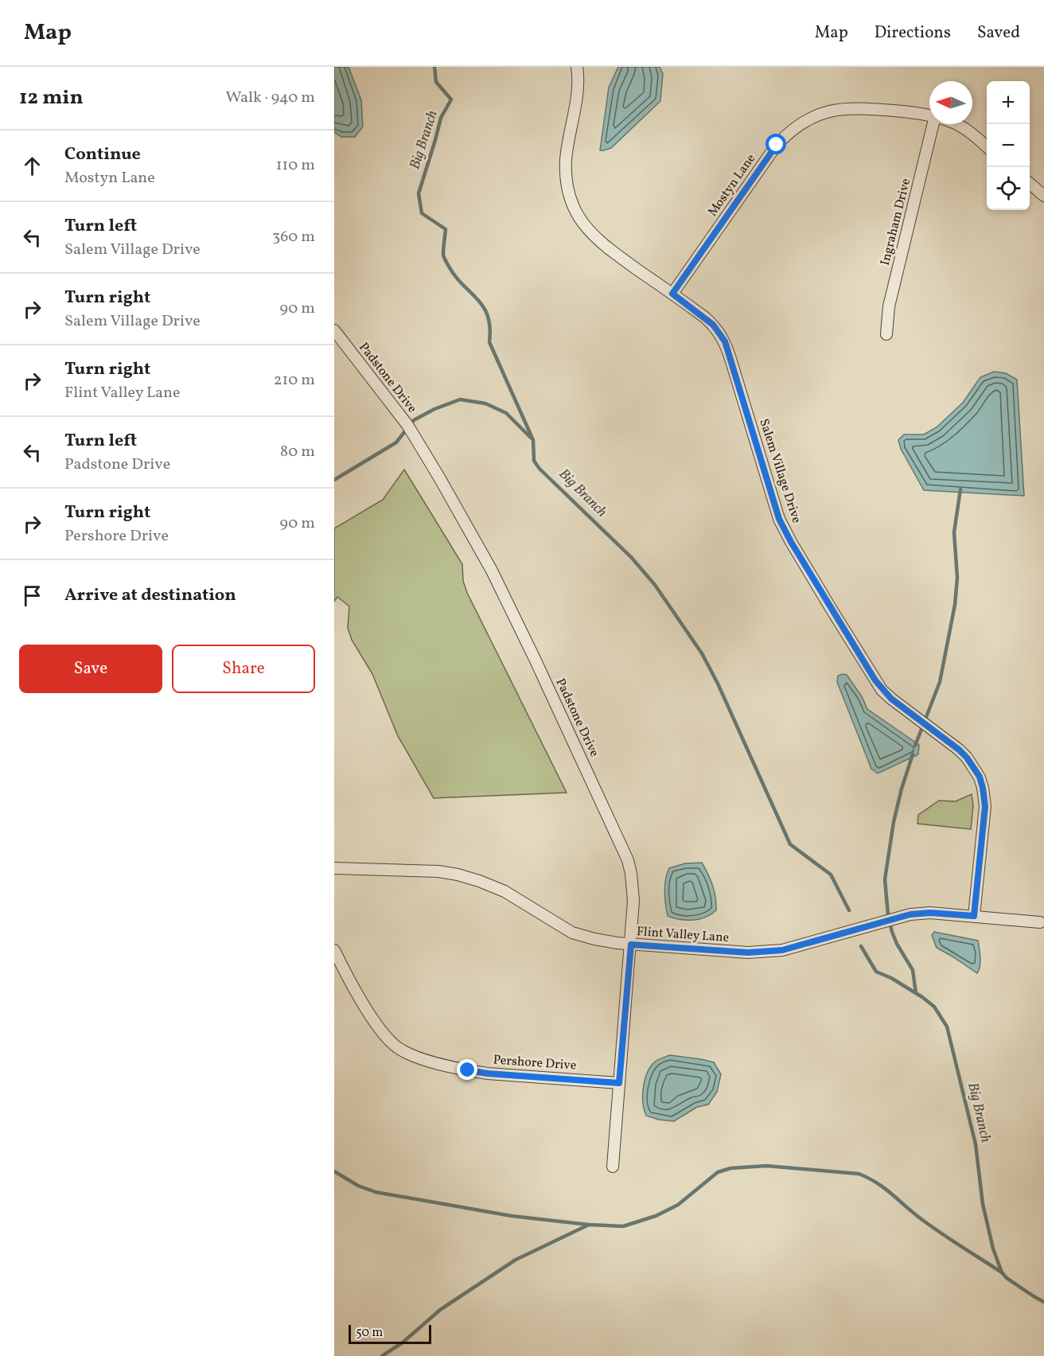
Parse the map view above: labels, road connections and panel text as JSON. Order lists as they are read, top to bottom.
{
  "streets": {
    "street": [
      "Mostyn Lane",
      "Ingraham Drive",
      "Padstone Drive",
      "Salem Village Drive",
      "Flint Valley Lane",
      "Pershore Drive"
    ]
  },
  "crossings": [
    ["Mostyn Lane", "Salem Village Drive"],
    ["Padstone Drive", "Flint Valley Lane"],
    ["Padstone Drive", "Pershore Drive"],
    ["Salem Village Drive", "Flint Valley Lane"]
  ],
  "water": ["Big Branch"],
  "scale_bar": "50 m",
  "north": "left",
  "page": {
    "header": "Map",
    "nav": ["Map", "Directions", "Saved"],
    "heading": ["12 min", "Walk · 940 m"],
    "map_buttons": ["+", "−"],
    "list": [
      ["Continue", "Mostyn Lane", "110 m"],
      ["Turn left", "Salem Village Drive", "360 m"],
      ["Turn right", "Salem Village Drive", "90 m"],
      ["Turn right", "Flint Valley Lane", "210 m"],
      ["Turn left", "Padstone Drive", "80 m"],
      ["Turn right", "Pershore Drive", "90 m"],
      "Arrive at destination"
    ],
    "buttons": ["Save", "Share"],
    "scale": "50 m"
  }
}
